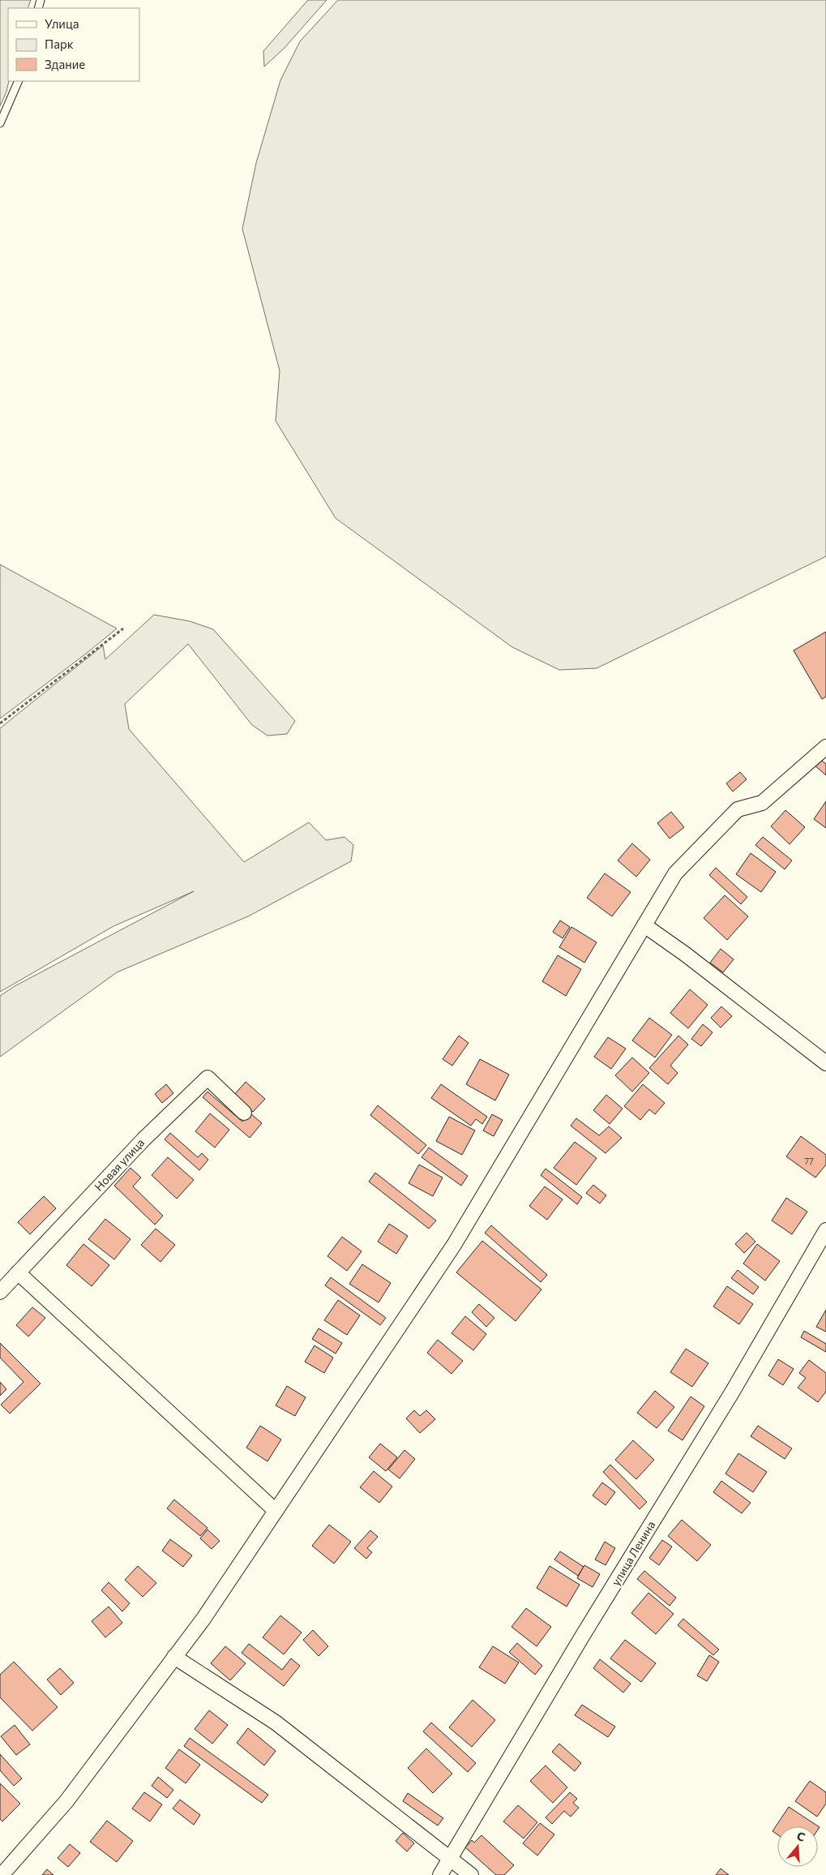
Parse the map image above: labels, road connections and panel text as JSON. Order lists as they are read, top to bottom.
{
  "streets": {
    "street": ["Новая улица", "улица Ленина"]
  },
  "house_numbers": ["77"],
  "legend": ["Улица", "Парк", "Здание"],
  "north": "top"
}
